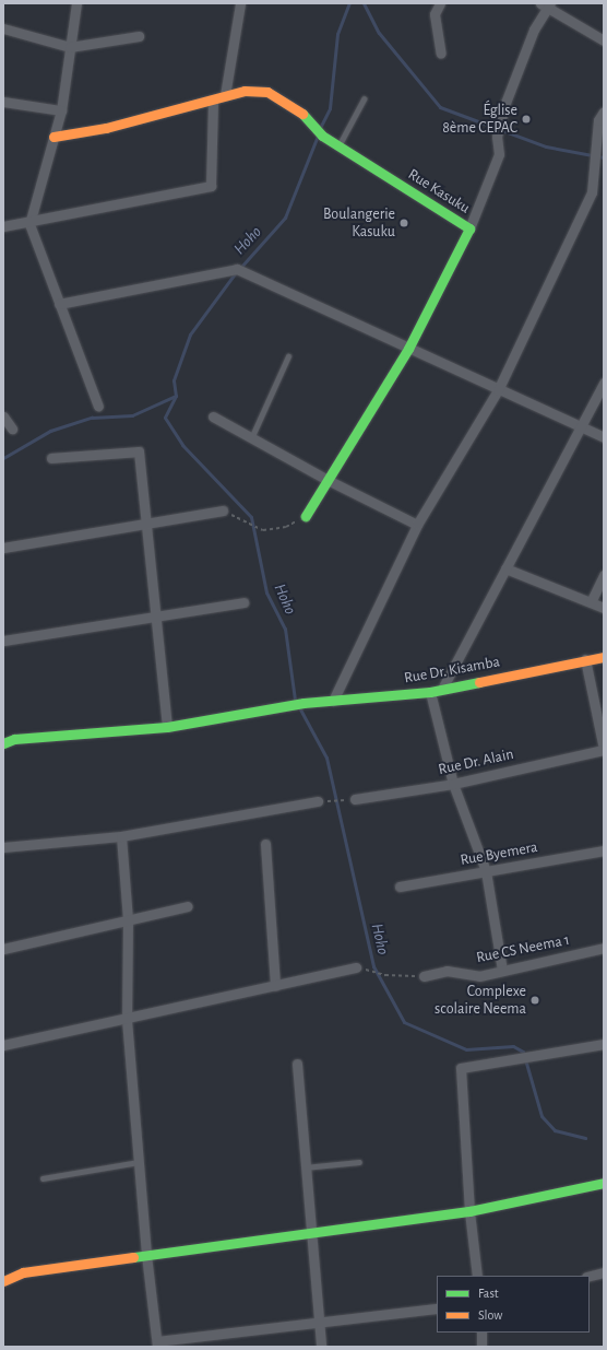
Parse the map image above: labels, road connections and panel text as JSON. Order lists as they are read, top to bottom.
{
  "streets": {
    "street": [
      "Rue Kasuku",
      "Rue Dr. Kisamba",
      "Rue Dr. Alain",
      "Rue Byemera",
      "Rue CS Neema 1"
    ]
  },
  "water": ["Hoho"],
  "places": ["Église 8ème CEPAC", "Boulangerie Kasuku", "Complexe scolaire Neema"],
  "legend": ["Fast", "Slow"]
}
